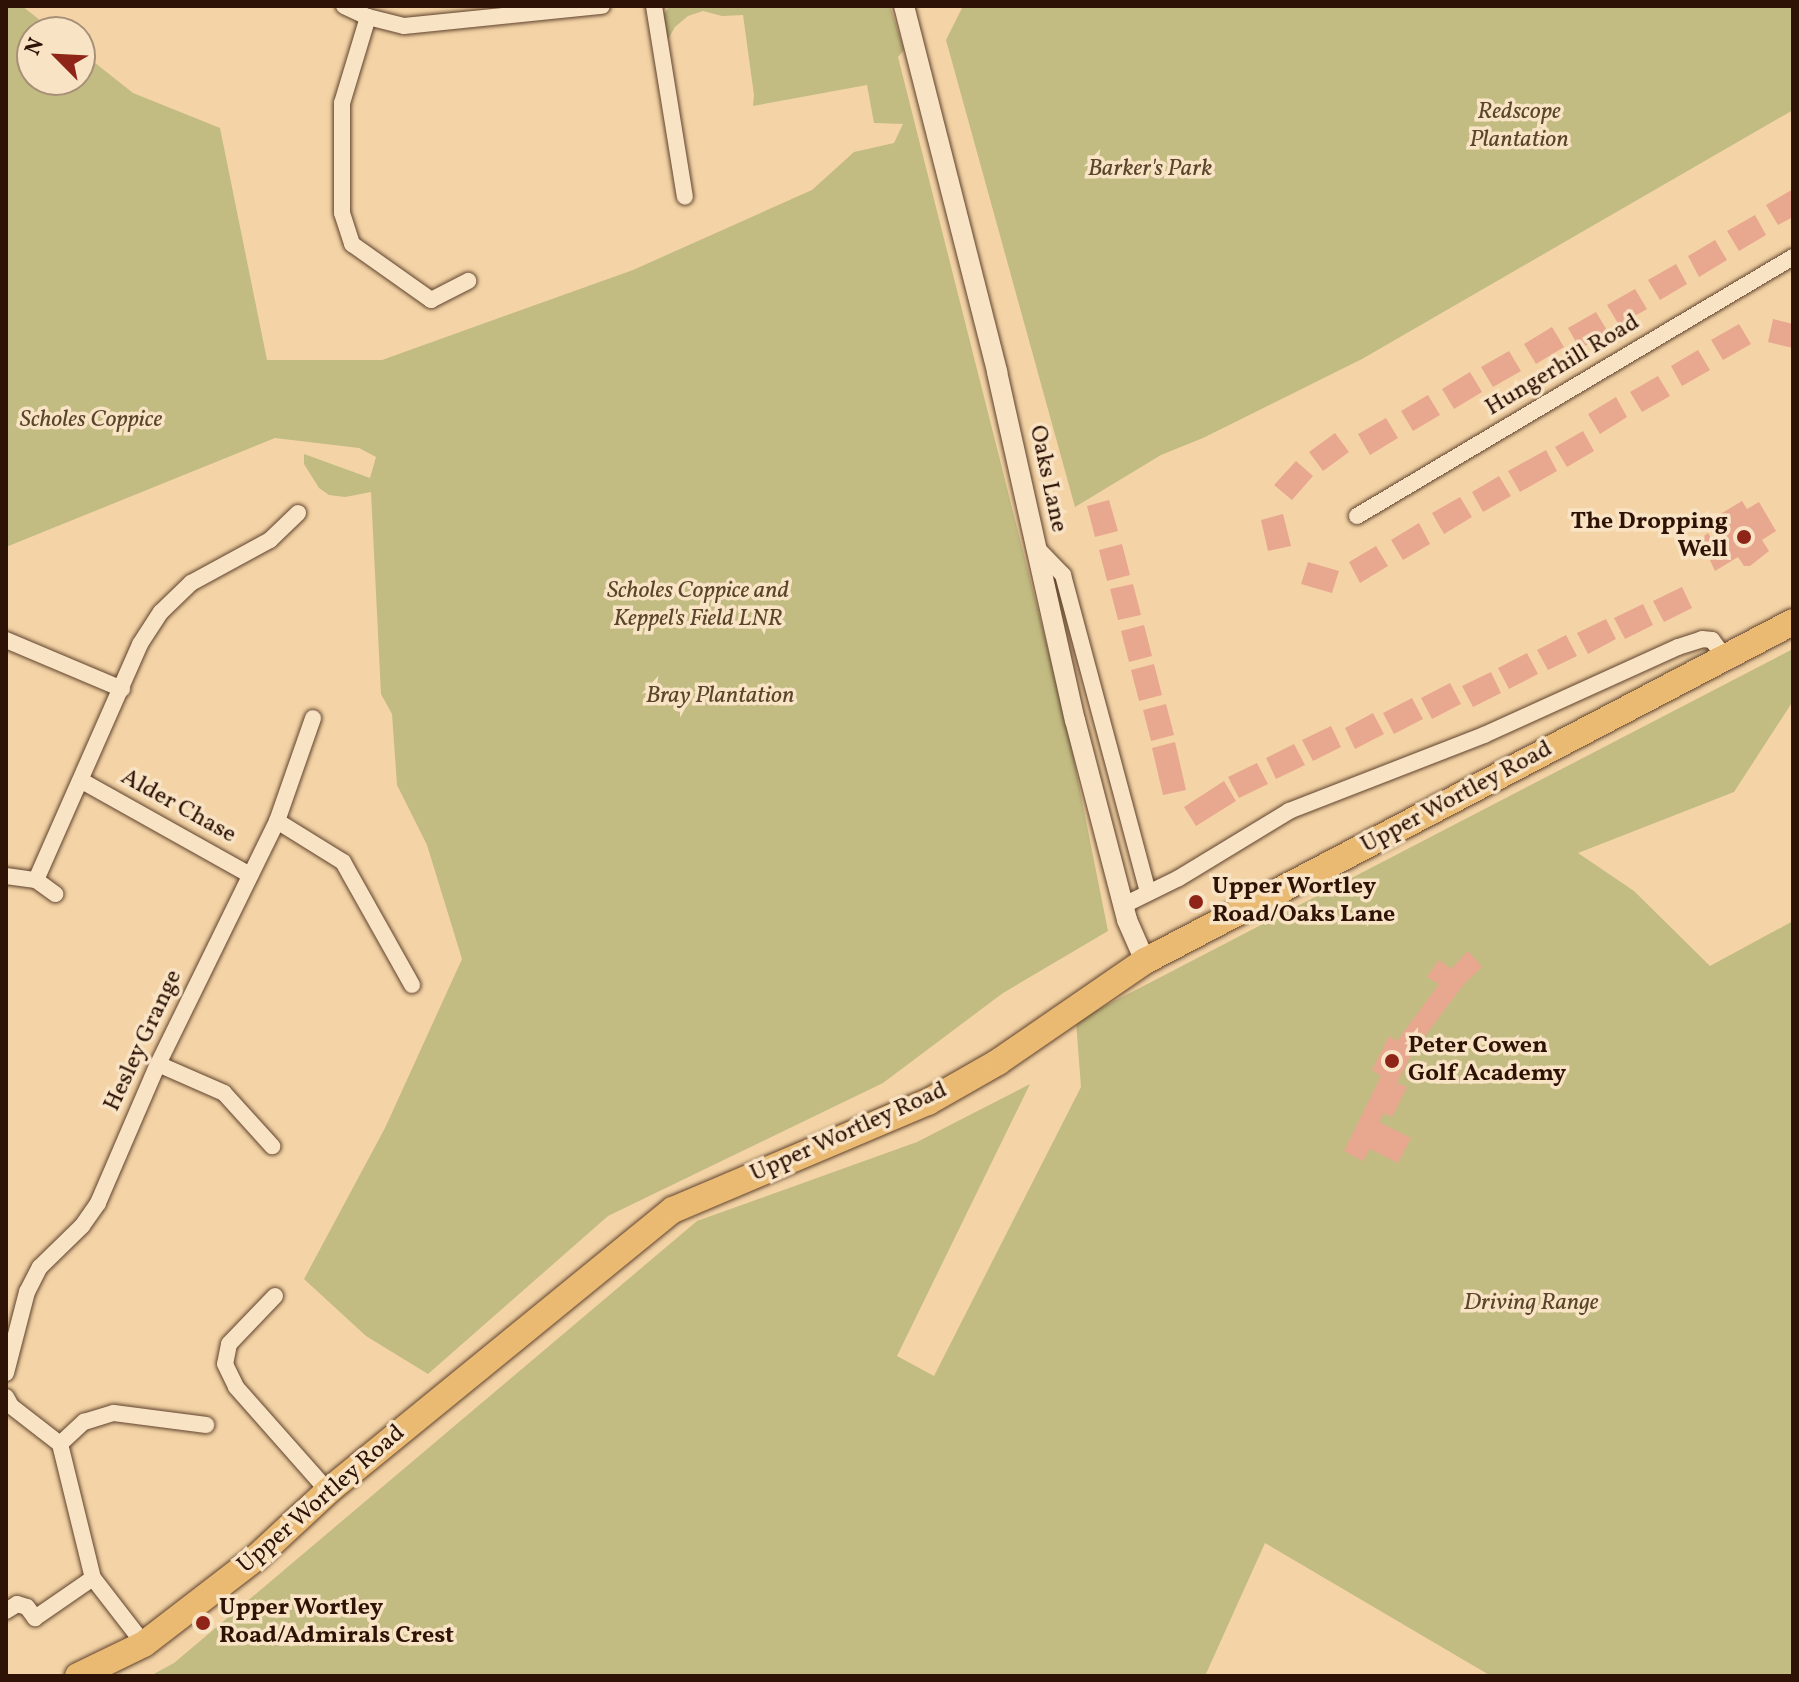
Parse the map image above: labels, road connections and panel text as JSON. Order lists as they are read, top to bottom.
{
  "streets": {
    "main road": ["Upper Wortley Road"],
    "street": [
      "Hungerhill Road",
      "Oaks Lane",
      "Alder Chase",
      "Hesley Grange"
    ]
  },
  "crossings": [
    ["Oaks Lane", "Upper Wortley Road"],
    ["Alder Chase", "Hesley Grange"]
  ],
  "parks": [
    "Redscope Plantation",
    "Barker's Park",
    "Scholes Coppice",
    "Scholes Coppice and Keppel's Field LNR",
    "Bray Plantation",
    "Driving Range"
  ],
  "places": [
    "The Dropping Well",
    "Upper Wortley Road/Oaks Lane",
    "Peter Cowen Golf Academy",
    "Upper Wortley Road/Admirals Crest"
  ],
  "north": "top left"
}
